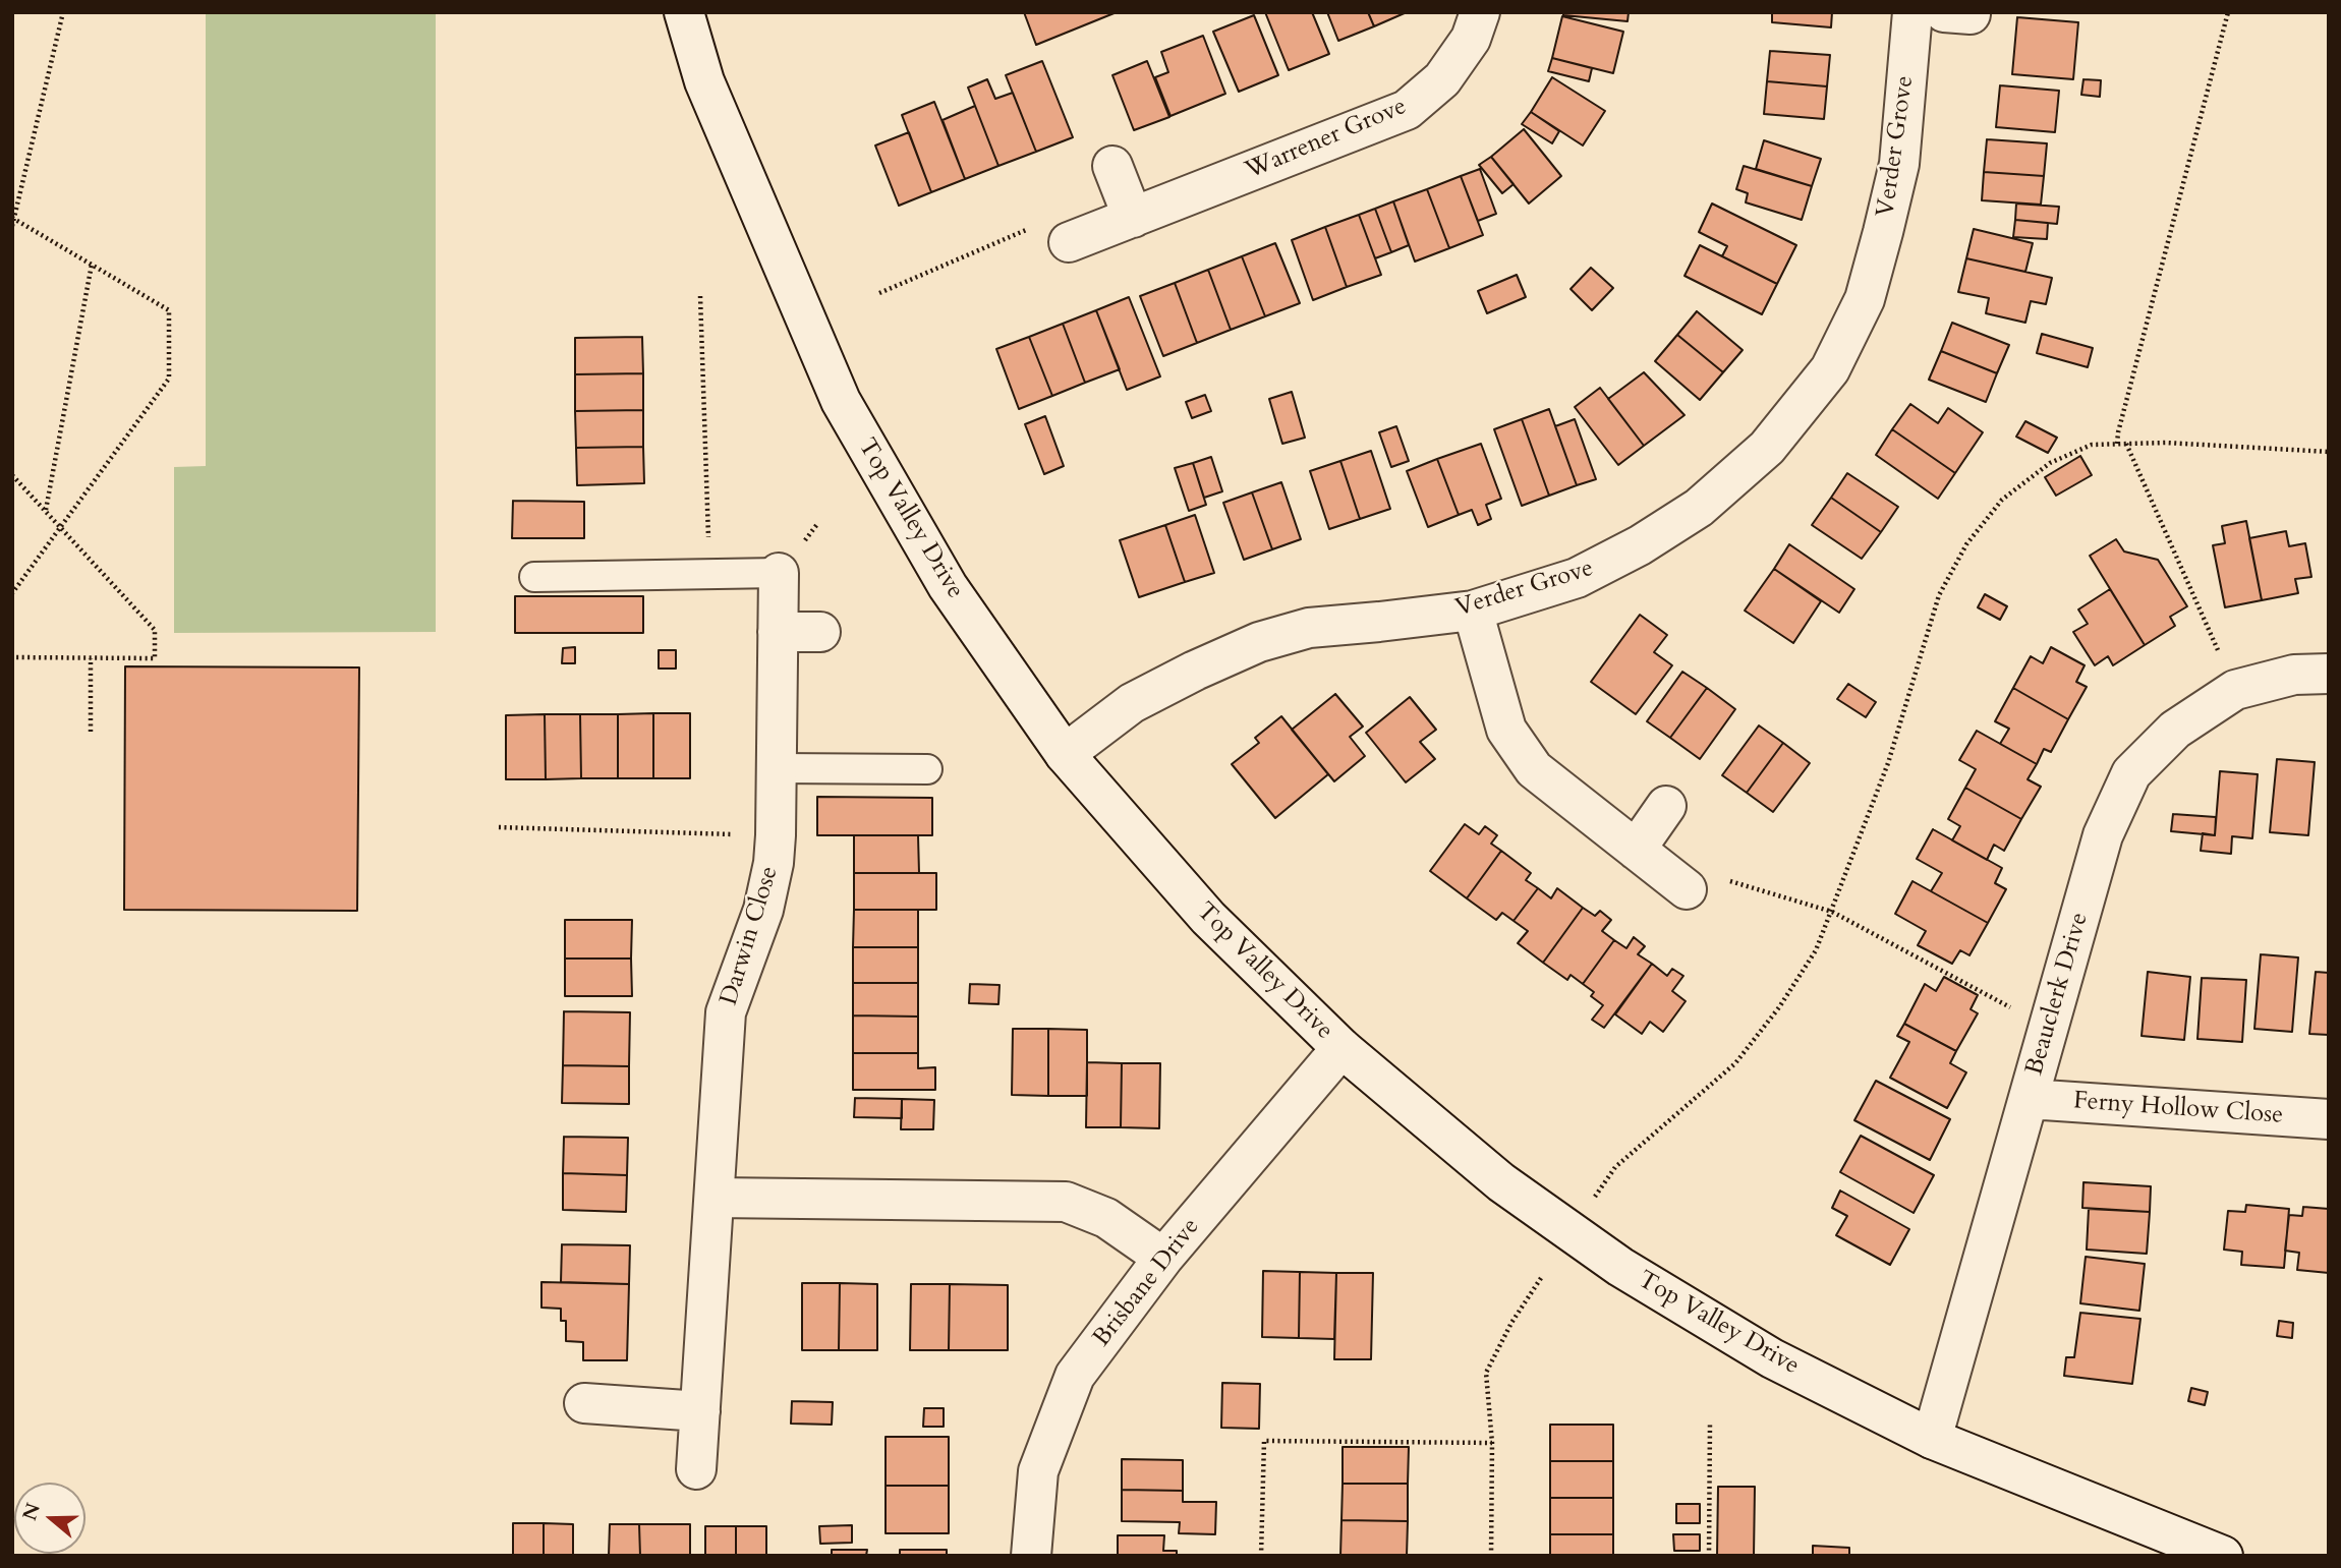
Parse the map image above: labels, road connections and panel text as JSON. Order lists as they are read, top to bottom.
{
  "streets": {
    "street": [
      "Warrener Grove",
      "Verder Grove",
      "Top Valley Drive",
      "Darwin Close",
      "Beauclerk Drive",
      "Ferny Hollow Close",
      "Brisbane Drive"
    ]
  },
  "crossings": [
    ["Verder Grove", "Top Valley Drive"],
    ["Top Valley Drive", "Beauclerk Drive"],
    ["Top Valley Drive", "Brisbane Drive"],
    ["Beauclerk Drive", "Ferny Hollow Close"]
  ],
  "north": "left"
}
